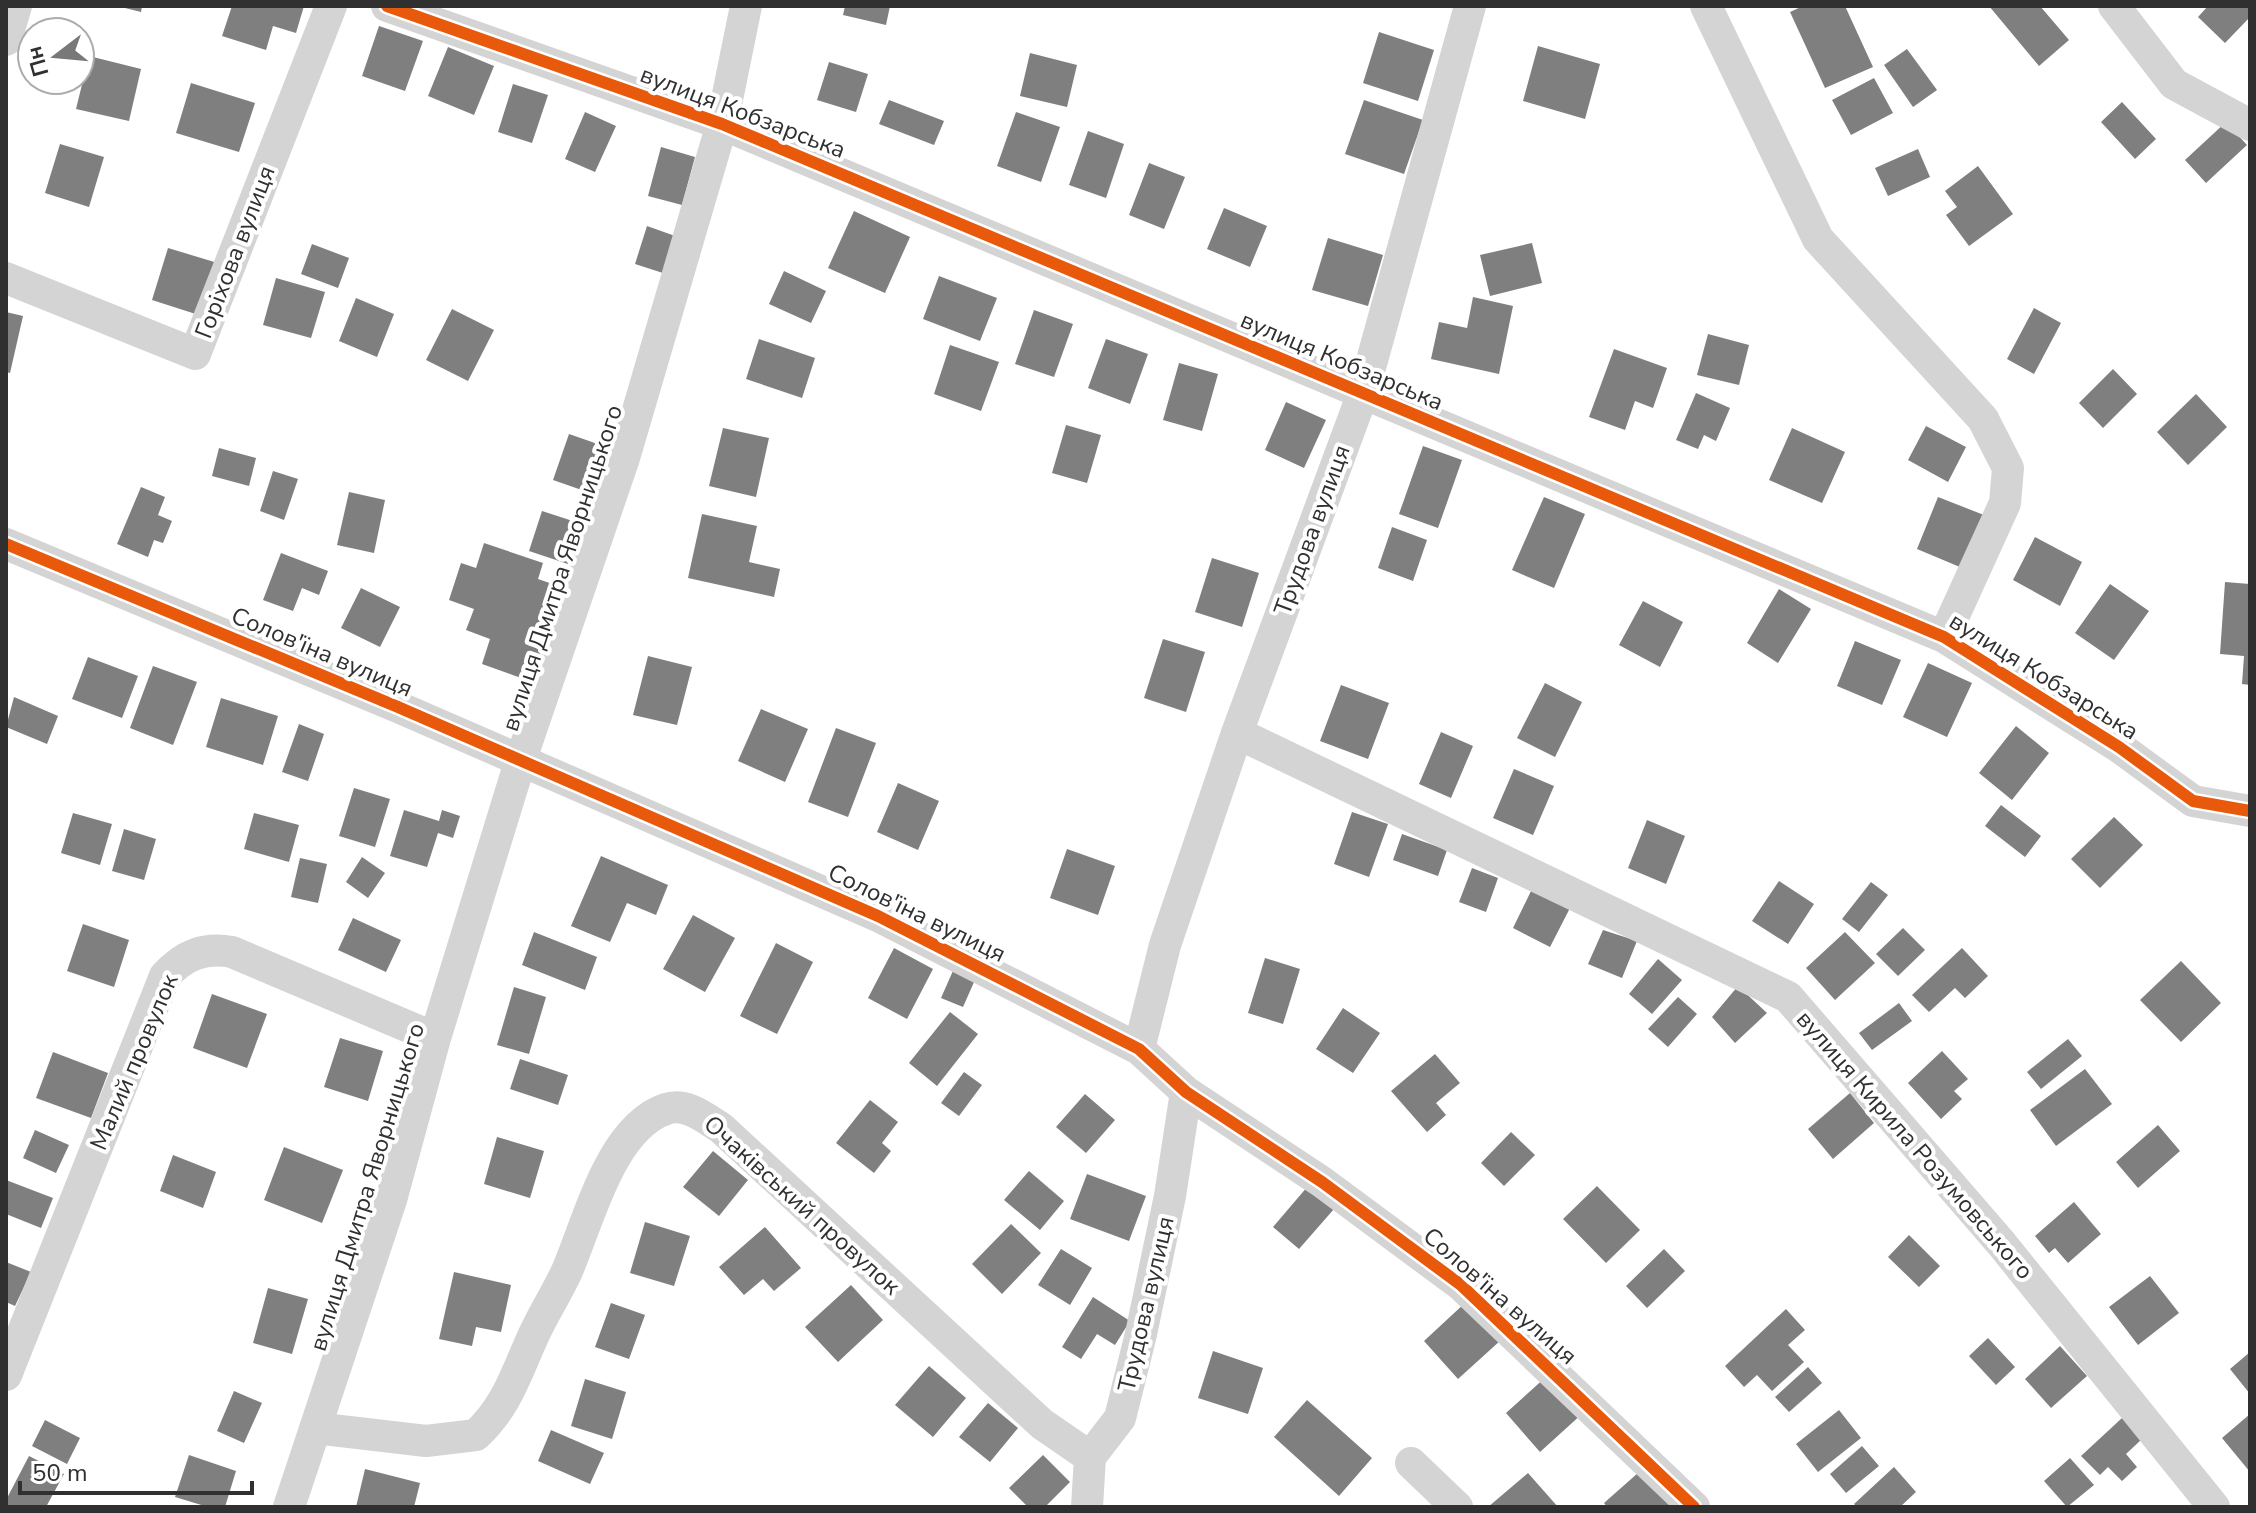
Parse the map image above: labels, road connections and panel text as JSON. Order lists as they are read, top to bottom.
{
  "streets": {
    "street": [
      "вулиця Кобзарська",
      "Горіхова вулиця",
      "Трудова вулиця",
      "вулиця Дмитра Яворницького",
      "Солов'їна вулиця",
      "Малий провулок",
      "вулиця Кирила Розумовського",
      "Очаківський провулок"
    ]
  },
  "crossings": [
    ["вулиця Кобзарська", "Трудова вулиця"],
    ["вулиця Кобзарська", "вулиця Дмитра Яворницького"],
    ["Трудова вулиця", "Солов'їна вулиця"],
    ["Трудова вулиця", "вулиця Кирила Розумовського"],
    ["Трудова вулиця", "Очаківський провулок"],
    ["вулиця Дмитра Яворницького", "Солов'їна вулиця"],
    ["вулиця Дмитра Яворницького", "Малий провулок"],
    ["вулиця Дмитра Яворницького", "Очаківський провулок"]
  ],
  "scale_bar": "50 m",
  "north": "left"
}
